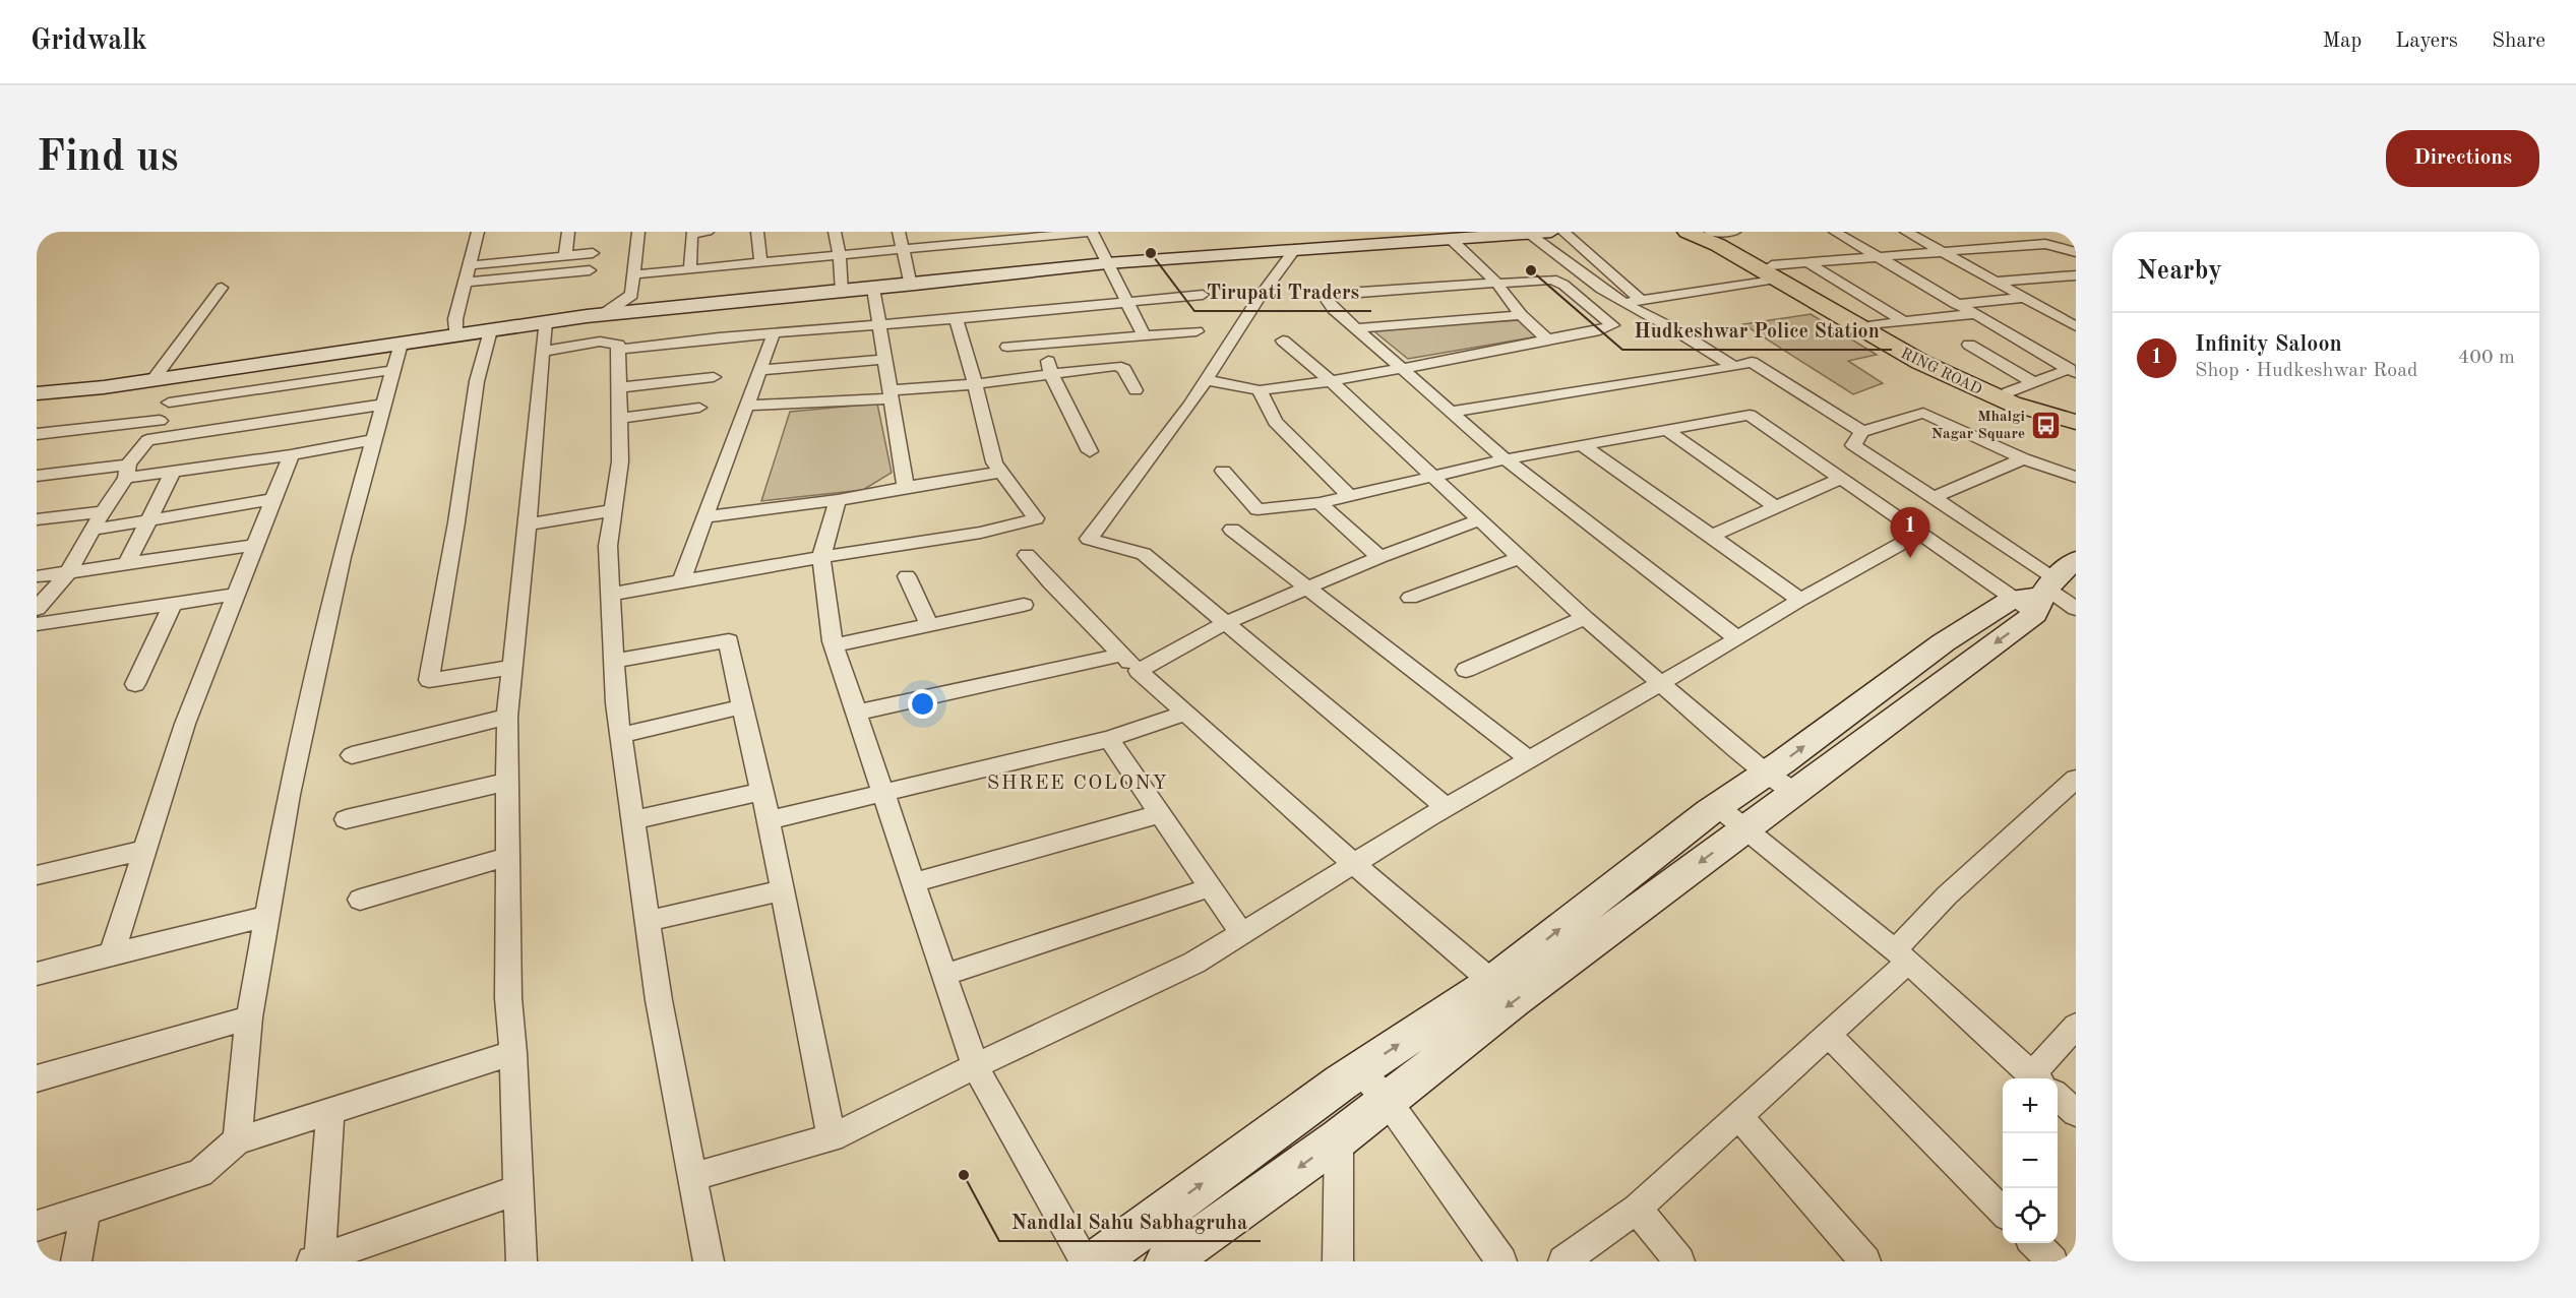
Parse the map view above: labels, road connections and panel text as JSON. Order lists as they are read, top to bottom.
{
  "streets": {
    "highway": ["RING ROAD"]
  },
  "districts": ["SHREE COLONY"],
  "places": {
    "other": ["Tirupati Traders", "Hudkeshwar Police Station", "Nandlal Sahu Sabhagruha"],
    "bus stop": ["Mhalgi Nagar Square"]
  },
  "page": {
    "header": "Gridwalk",
    "nav": ["Map", "Layers", "Share"],
    "buttons": "Directions",
    "title": "Find us",
    "heading": "Nearby",
    "list": [
      {
        "mark": "1",
        "name": "Infinity Saloon",
        "note": "Shop · Hudkeshwar Road",
        "value": "400 m"
      }
    ],
    "pins": "1",
    "map_buttons": ["+", "−"]
  }
}
